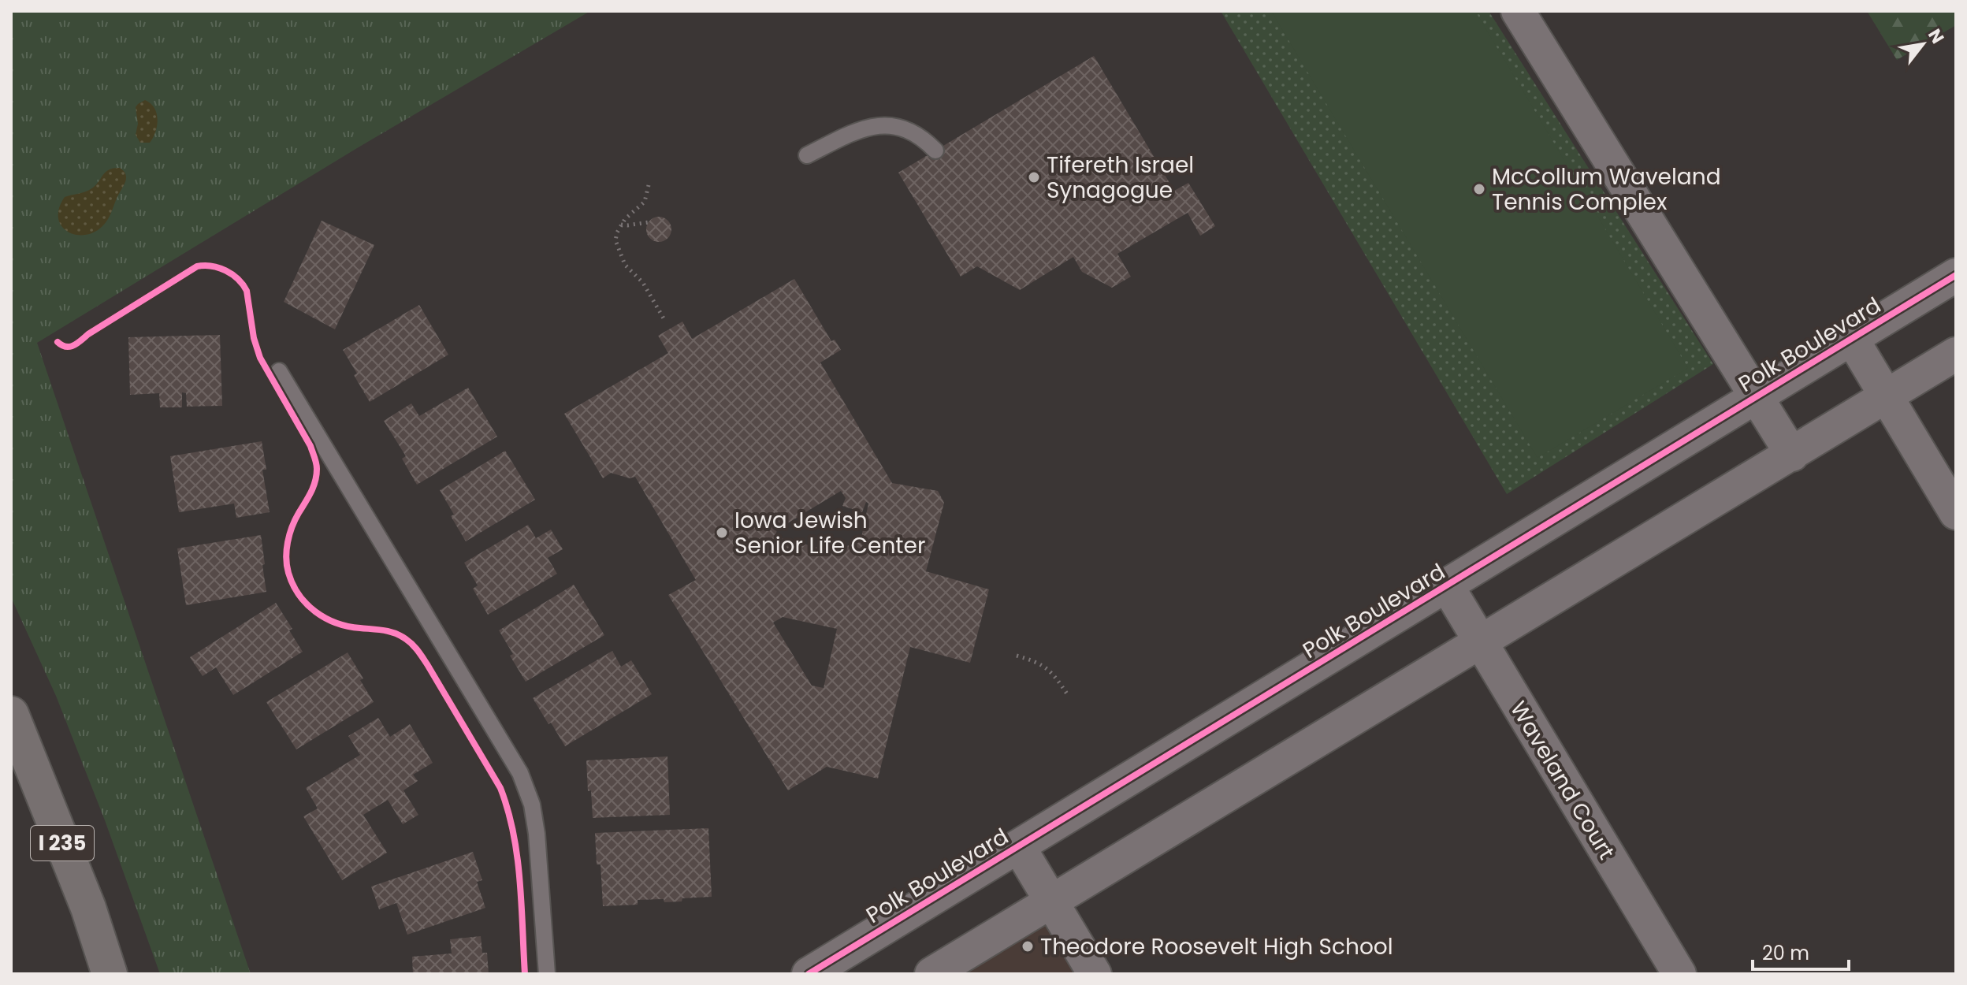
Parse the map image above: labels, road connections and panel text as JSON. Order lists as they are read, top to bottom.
{
  "streets": {
    "highway": ["I 235"],
    "street": ["Polk Boulevard", "Waveland Court"]
  },
  "crossings": [
    ["Polk Boulevard", "Waveland Court"]
  ],
  "places": [
    "Tifereth Israel Synagogue",
    "McCollum Waveland Tennis Complex",
    "Iowa Jewish Senior Life Center",
    "Theodore Roosevelt High School"
  ],
  "scale_bar": "20 m",
  "north": "top right"
}
